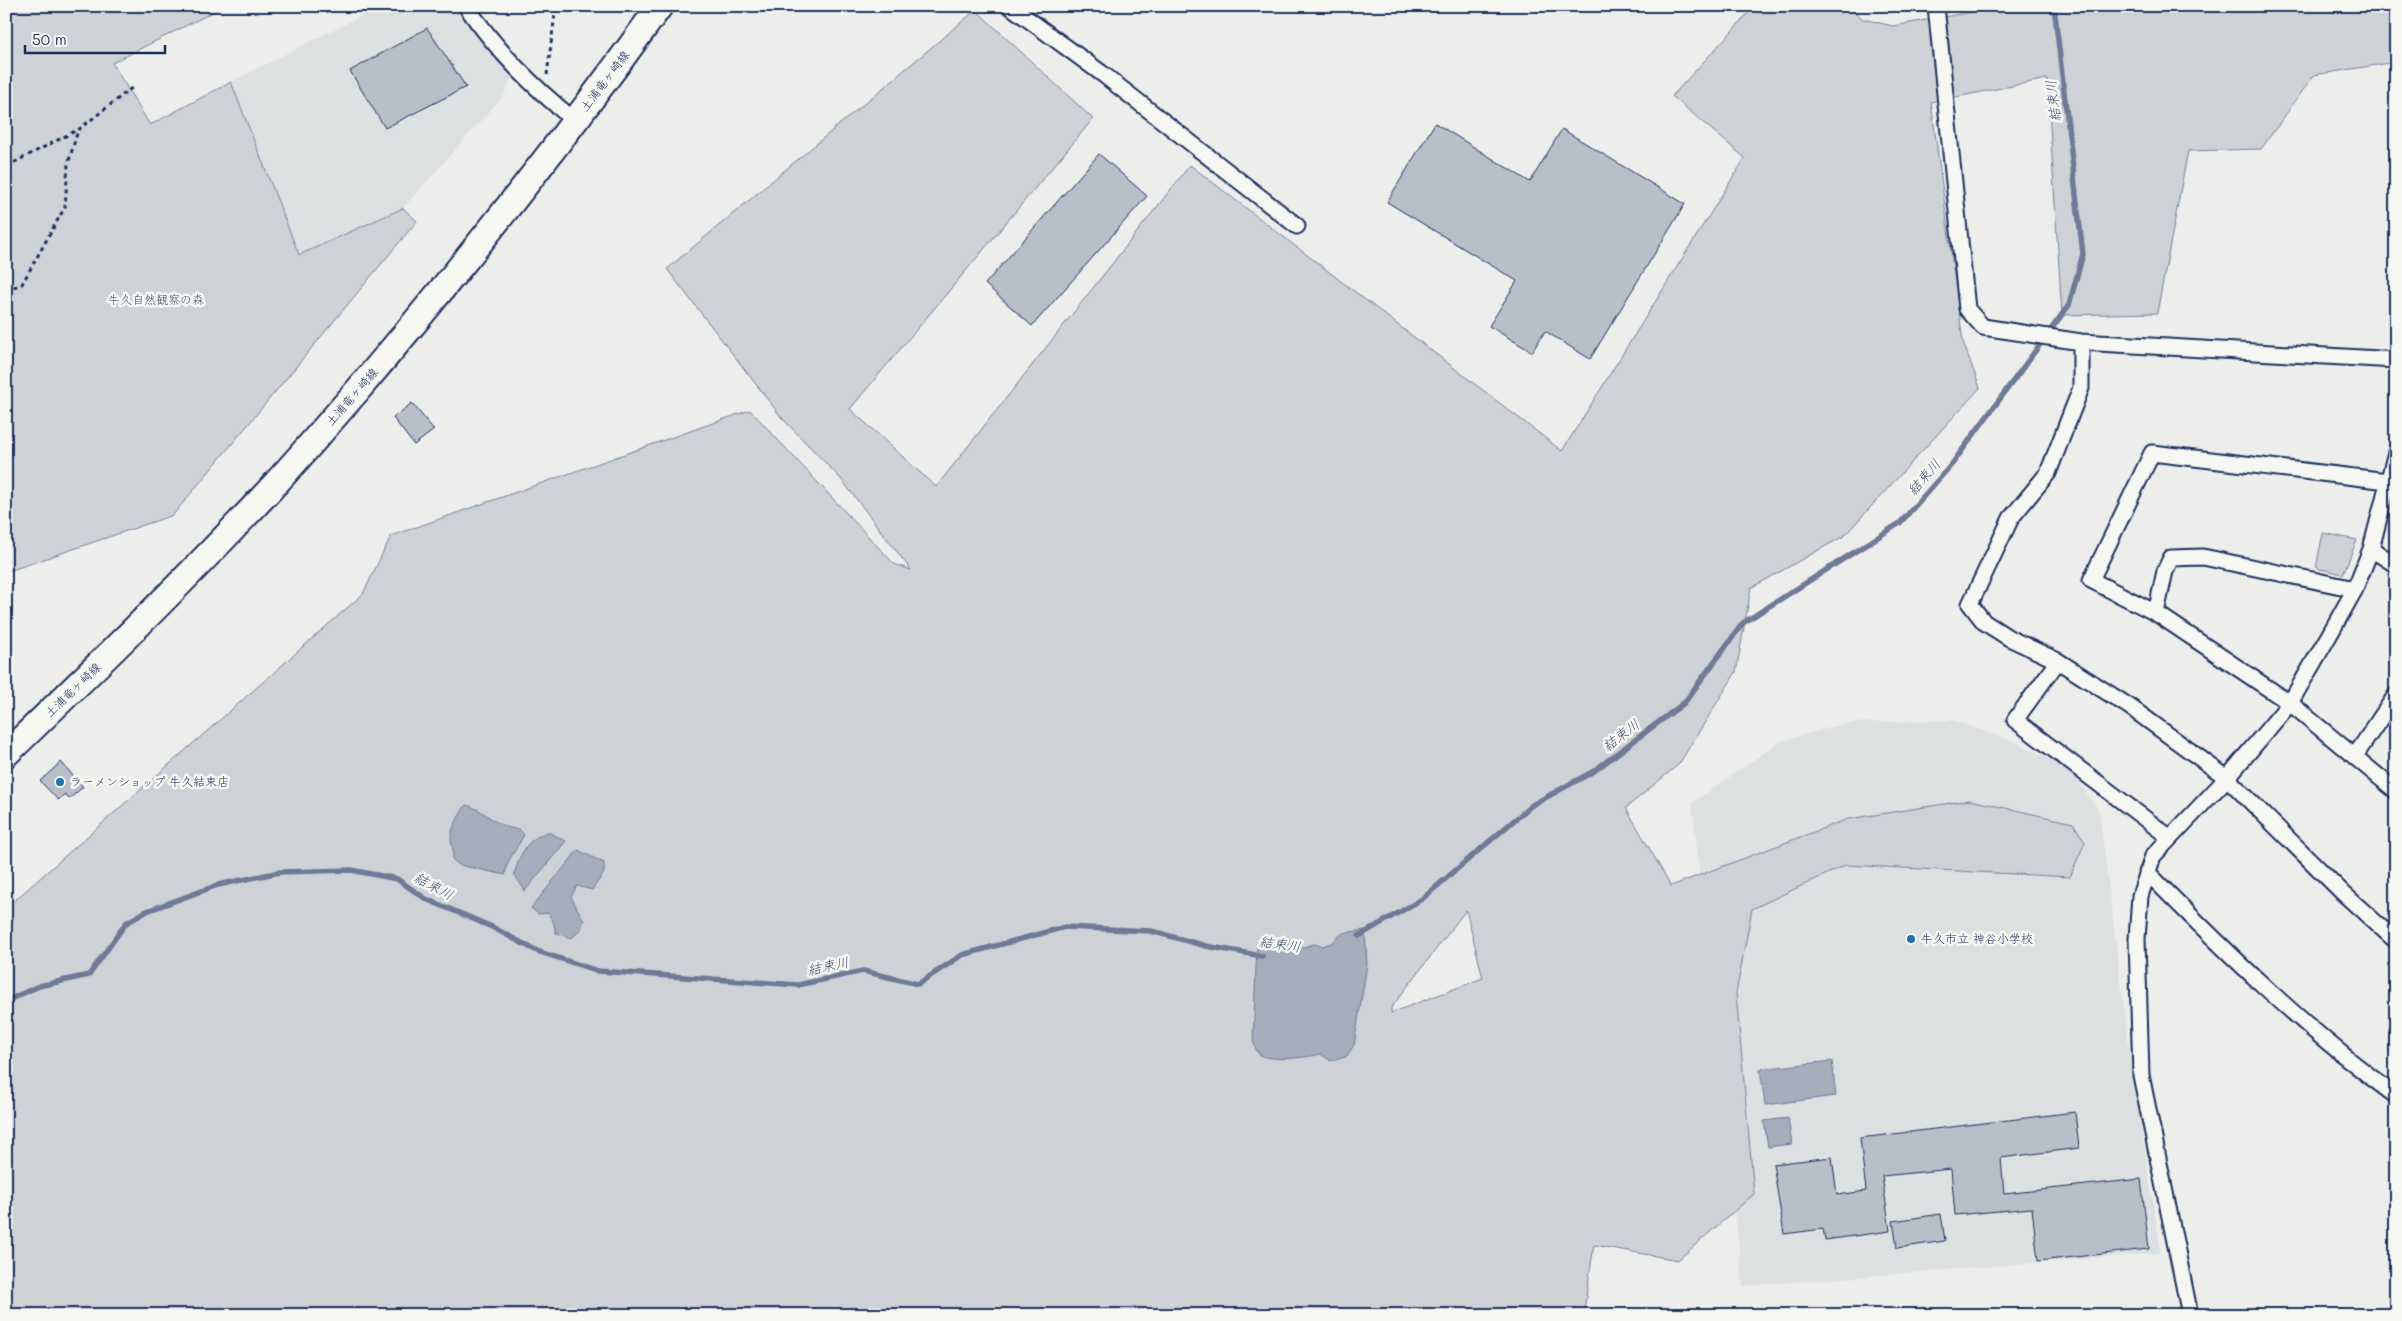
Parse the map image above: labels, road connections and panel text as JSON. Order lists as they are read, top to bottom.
{
  "streets": {
    "main road": ["土浦竜ヶ崎線"]
  },
  "water": ["結束川"],
  "parks": ["牛久自然観察の森"],
  "places": ["ラーメンショップ 牛久結束店", "牛久市立 神谷小学校"],
  "scale_bar": "50 m"
}
